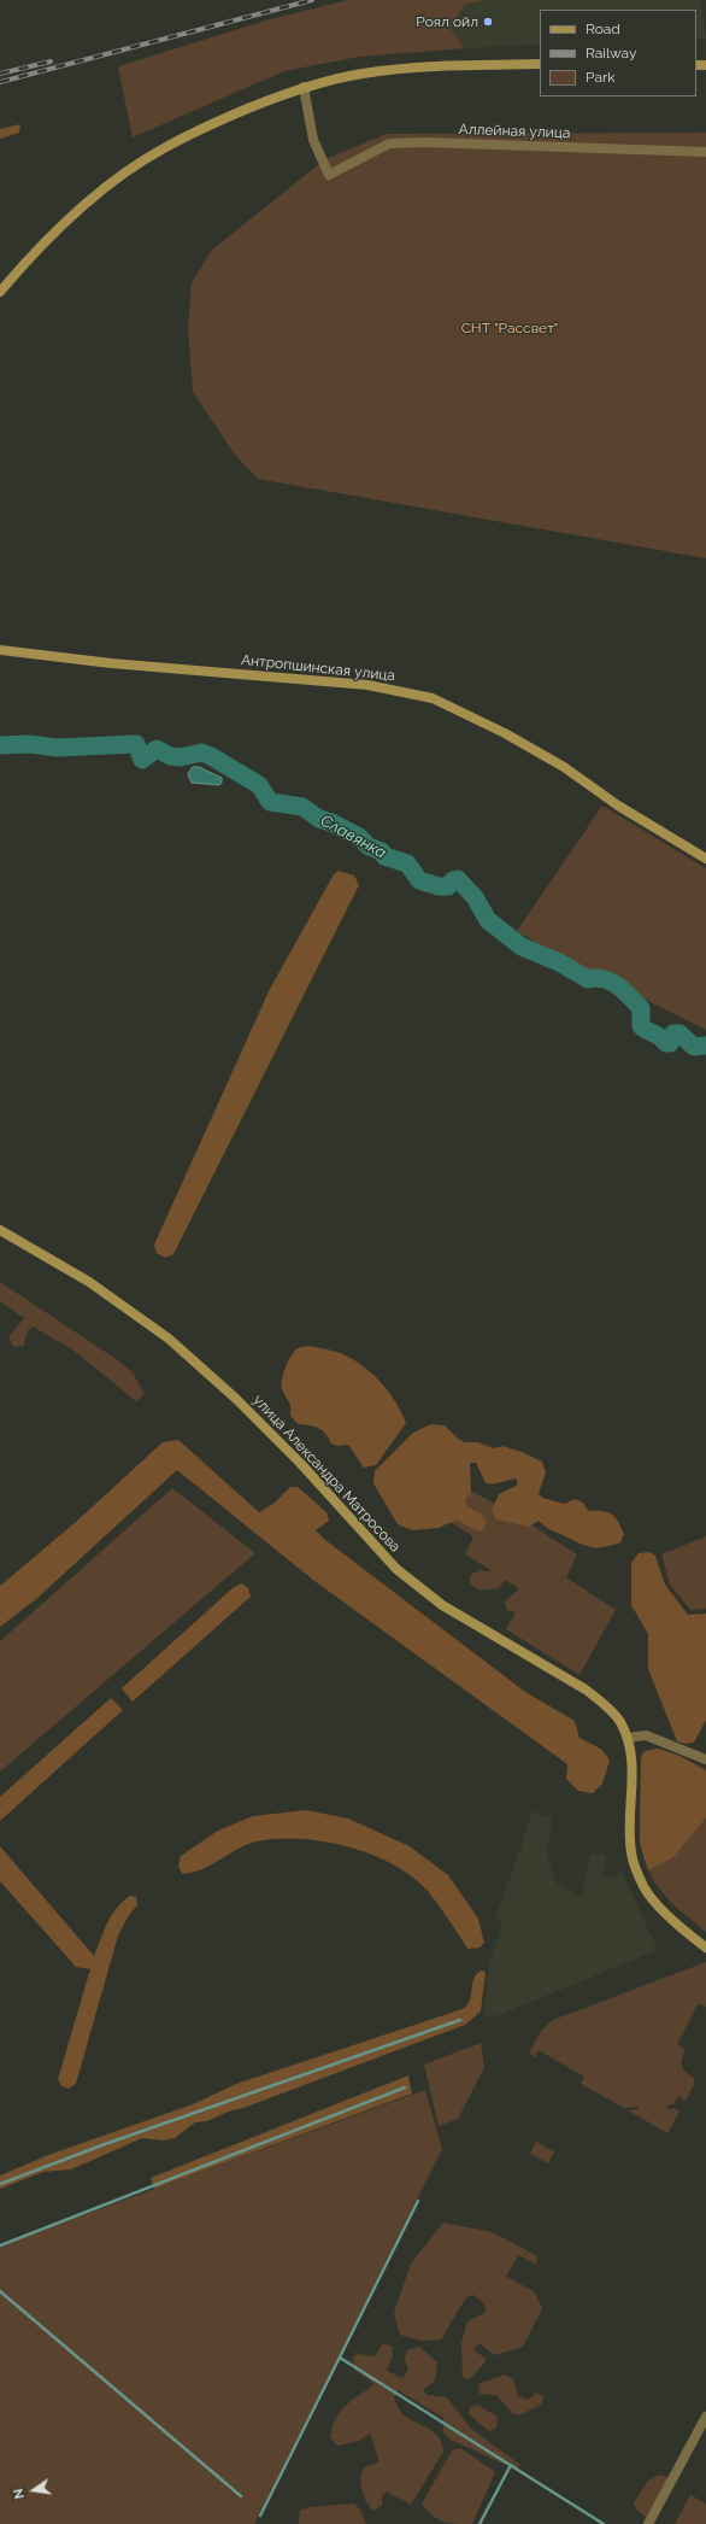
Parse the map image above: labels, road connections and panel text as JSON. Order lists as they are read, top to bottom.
{
  "streets": {
    "street": ["Аллейная улица", "Антропшинская улица", "улица Александра Матросова"]
  },
  "water": ["Славянка"],
  "parks": ["СНТ \"Рассвет\""],
  "places": ["Роял ойл"],
  "legend": ["Road", "Railway", "Park"],
  "north": "left"
}
